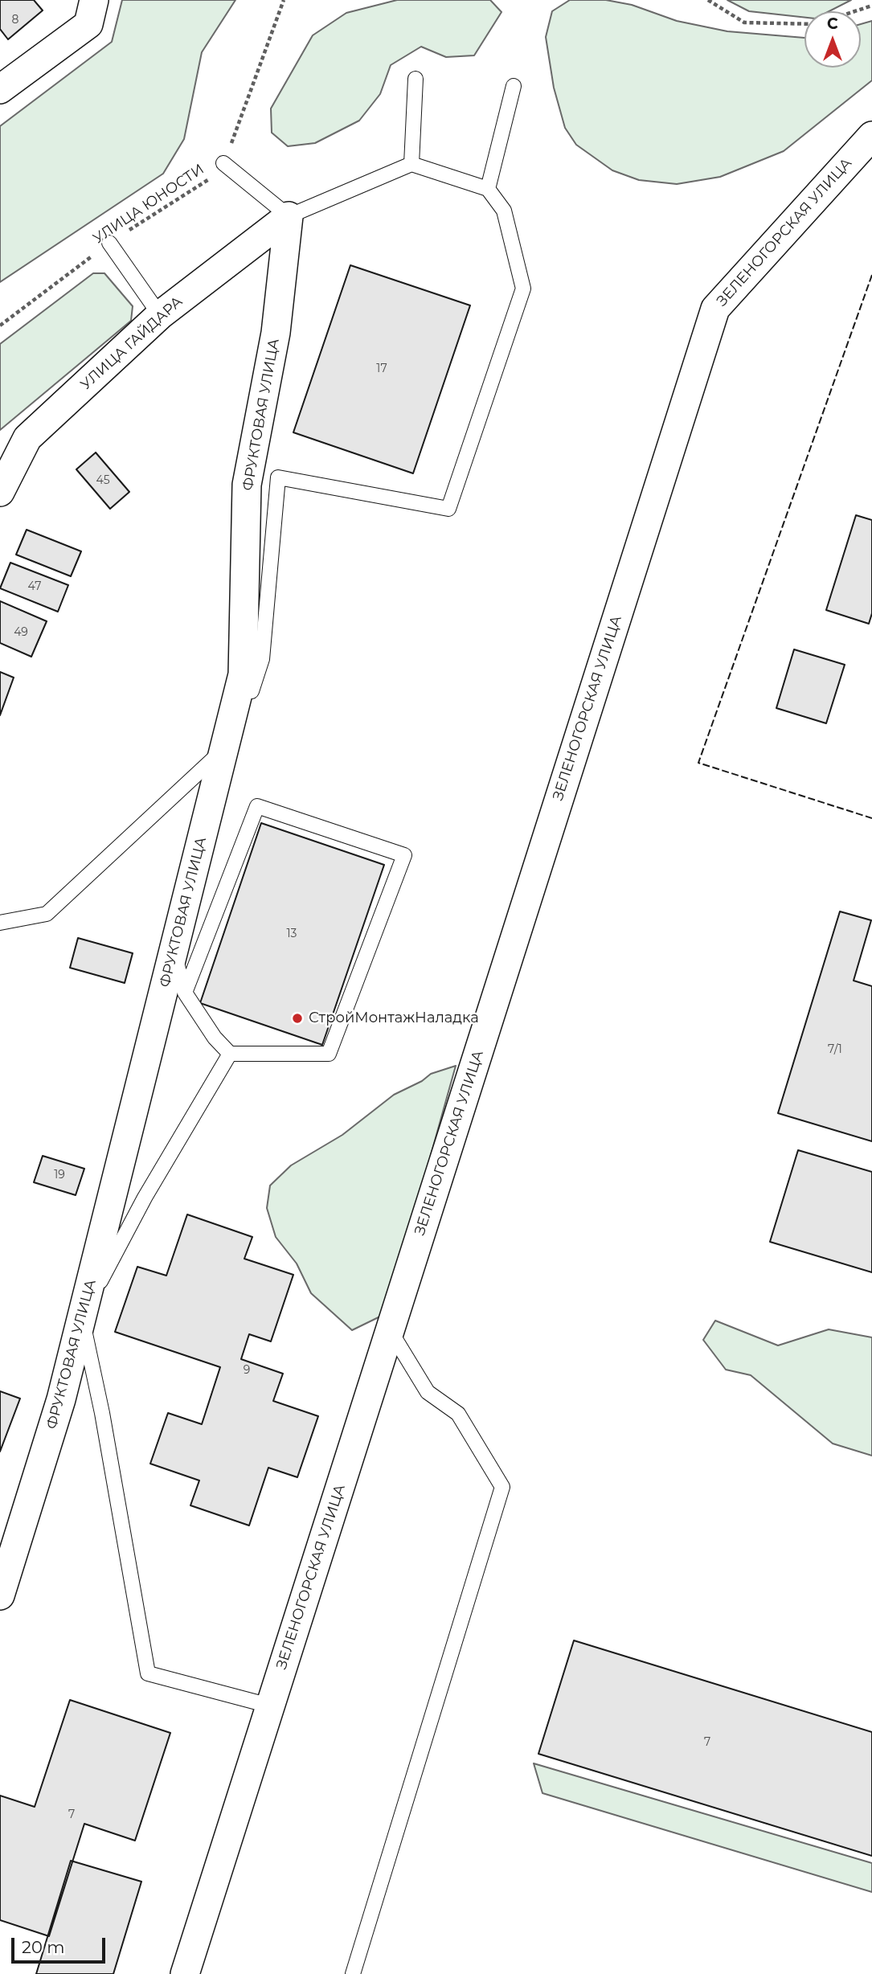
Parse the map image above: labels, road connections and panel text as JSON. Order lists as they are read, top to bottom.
{
  "streets": {
    "street": ["ЗЕЛЕНОГОРСКАЯ УЛИЦА", "УЛИЦА ГАЙДАРА", "ФРУКТОВАЯ УЛИЦА"],
    "path": ["УЛИЦА ЮНОСТИ"]
  },
  "crossings": [
    ["УЛИЦА ГАЙДАРА", "ФРУКТОВАЯ УЛИЦА"]
  ],
  "places": ["СтройМонтажНаладка"],
  "house_numbers": [
    "8",
    "17",
    "45",
    "47",
    "49",
    "13",
    "7/1",
    "19",
    "9",
    "7",
    "7"
  ],
  "scale_bar": "20 m",
  "north": "top"
}
